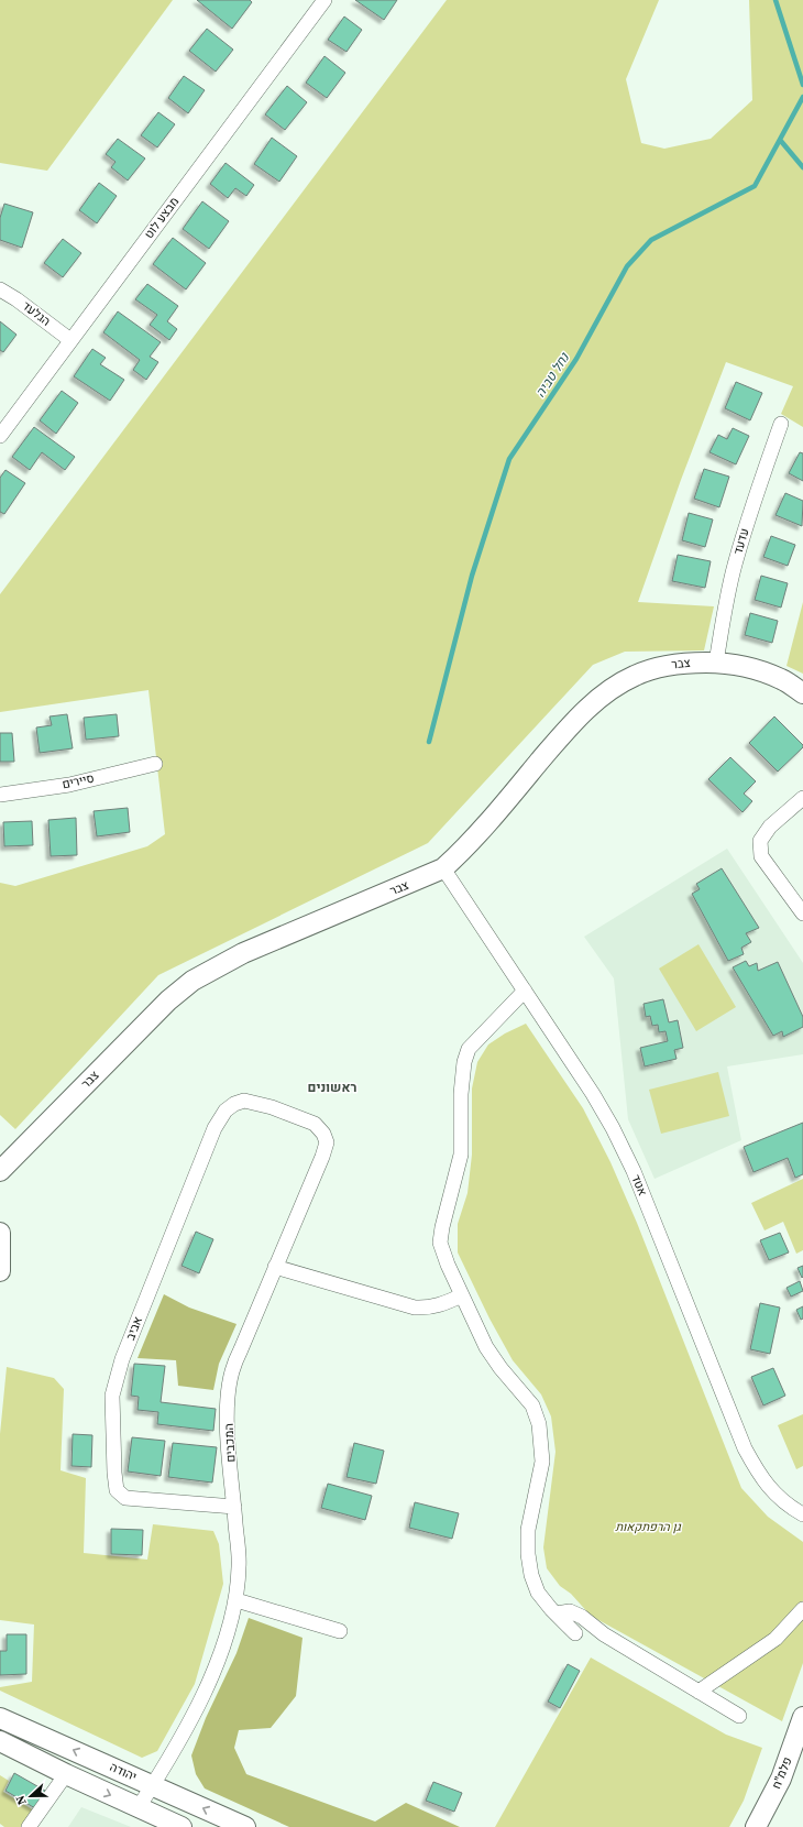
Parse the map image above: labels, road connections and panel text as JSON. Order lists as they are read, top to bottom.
{
  "streets": {
    "street": [
      "מבצע לוט",
      "הגלעד",
      "עדעד",
      "צבר",
      "סיירים",
      "אטד",
      "אביב",
      "המכבים",
      "יהודה",
      "פלמ\"ח"
    ]
  },
  "crossings": [
    ["מבצע לוט", "הגלעד"],
    ["עדעד", "צבר"],
    ["צבר", "אטד"],
    ["אביב", "המכבים"],
    ["המכבים", "יהודה"]
  ],
  "districts": ["ראשונים"],
  "water": ["נחל טביה"],
  "parks": ["גן הרפתקאות"],
  "north": "left"
}
